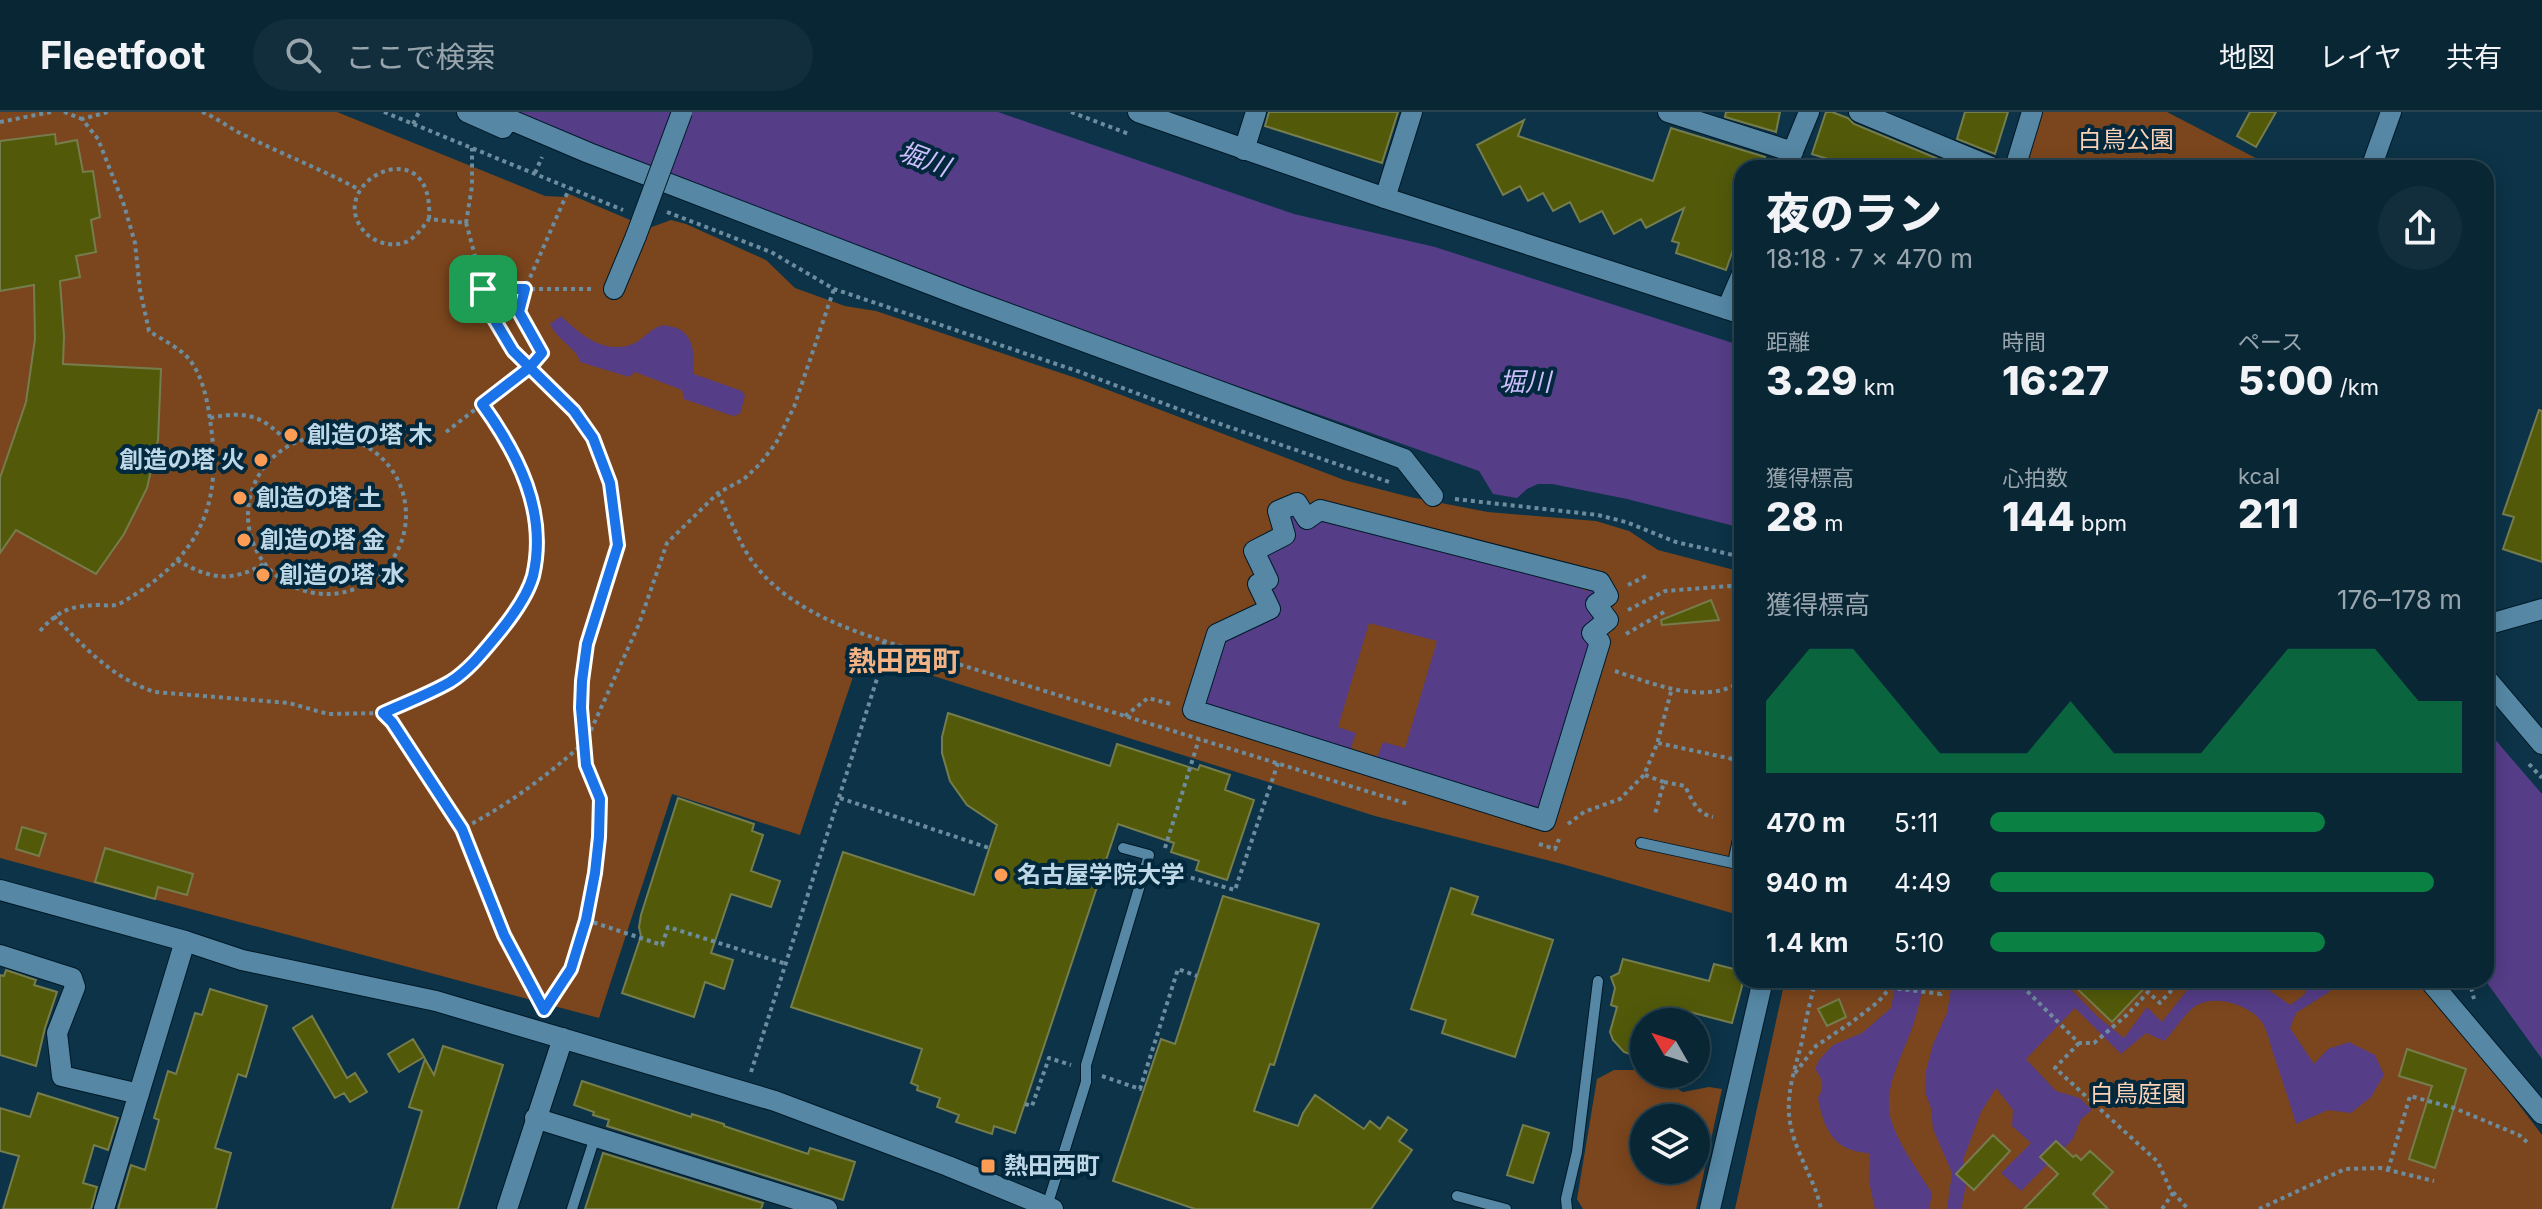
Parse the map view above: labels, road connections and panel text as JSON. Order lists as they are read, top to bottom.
{
  "districts": ["熱田西町"],
  "water": ["堀川"],
  "parks": ["白鳥公園", "白鳥庭園"],
  "places": {
    "other": [
      "創造の塔 木",
      "創造の塔 火",
      "創造の塔 土",
      "創造の塔 金",
      "創造の塔 水",
      "名古屋学院大学"
    ],
    "transit": ["熱田西町"]
  },
  "north": "top left",
  "page": {
    "header": "Fleetfoot",
    "search": "ここで検索",
    "nav": ["地図", "レイヤ", "共有"],
    "heading": ["夜のラン", "18:18 · 7 × 470 m"],
    "stats": [
      ["距離", "3.29 km"],
      ["時間", "16:27"],
      ["ペース", "5:00 /km"],
      ["獲得標高", "28 m"],
      ["心拍数", "144 bpm"],
      ["kcal", "211"]
    ],
    "chart": ["獲得標高", "176–178 m"],
    "list": [
      {
        "name": "470 m",
        "note": "5:11"
      },
      {
        "name": "940 m",
        "note": "4:49"
      },
      {
        "name": "1.4 km",
        "note": "5:10"
      }
    ]
  }
}
